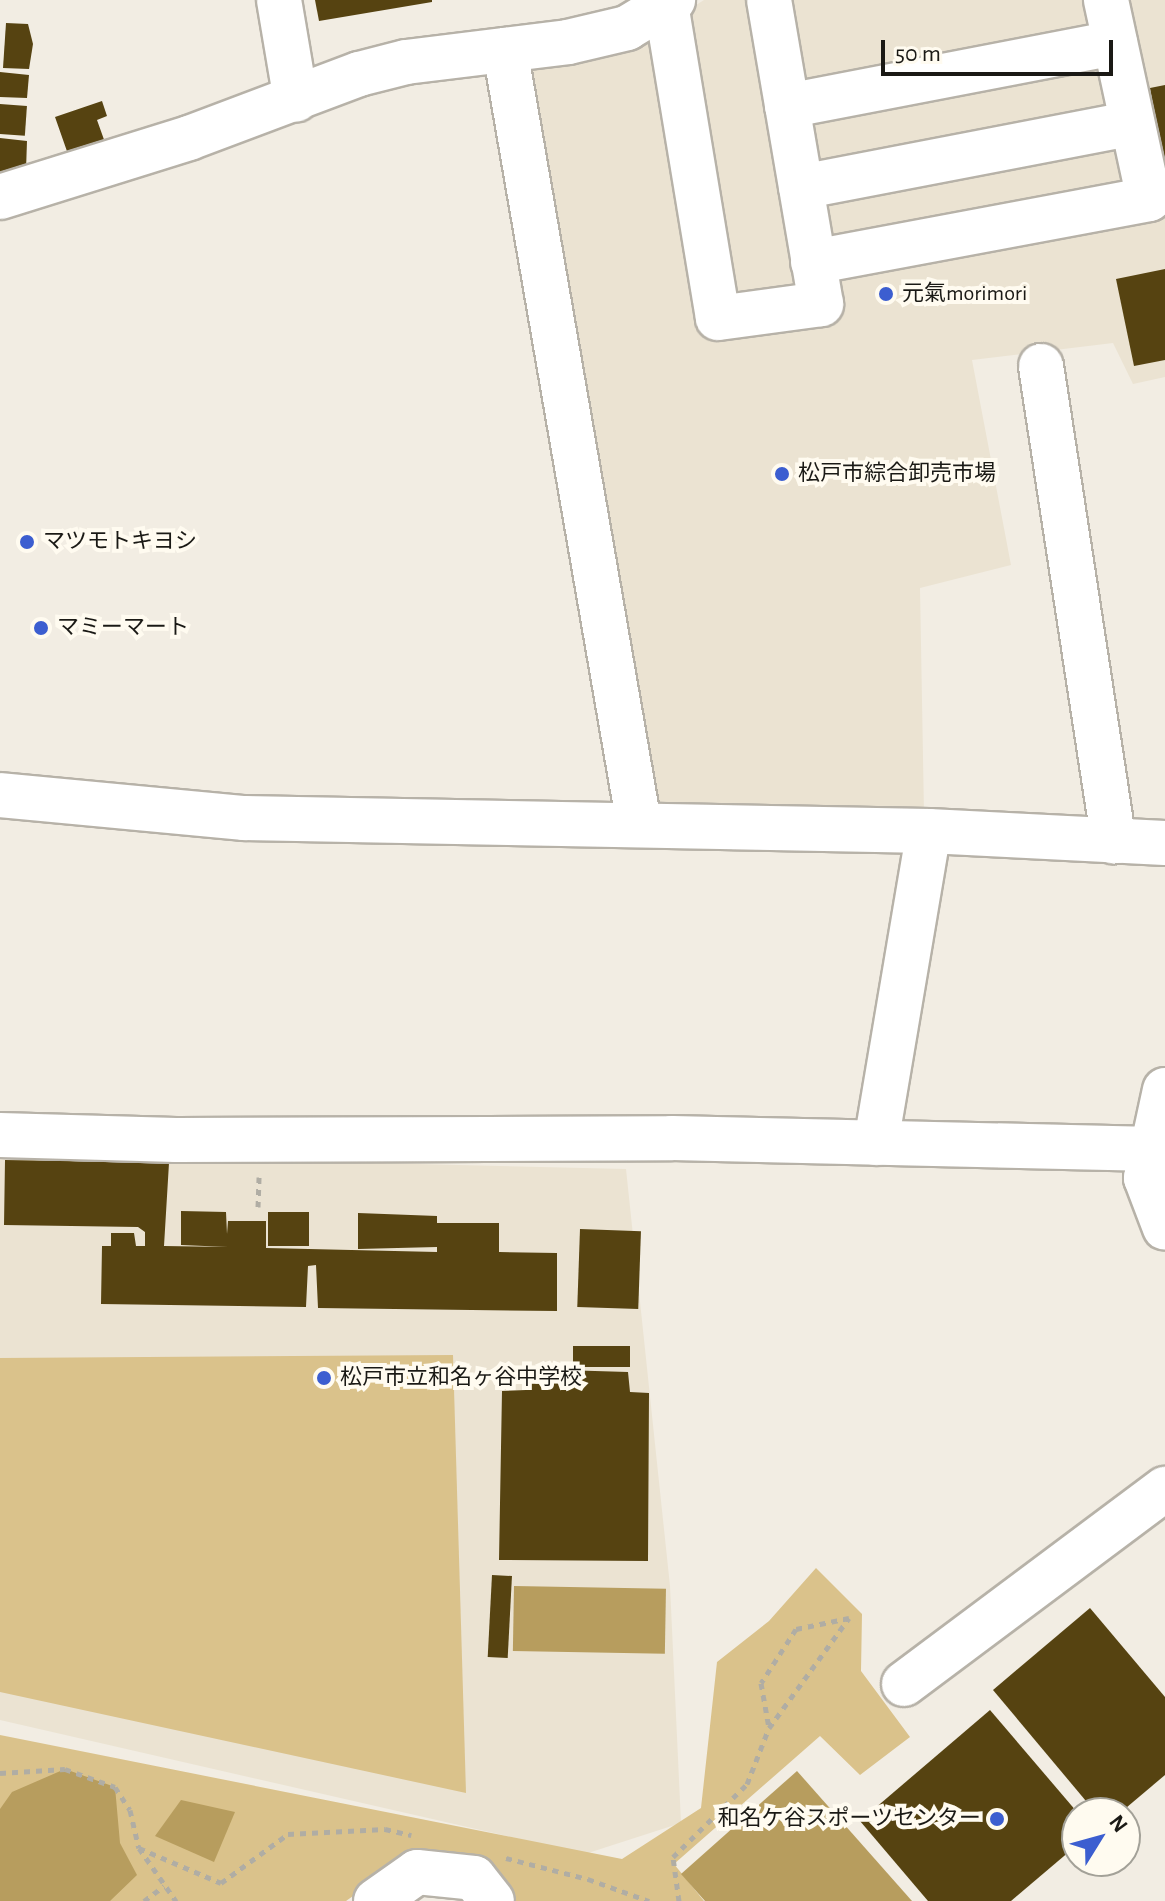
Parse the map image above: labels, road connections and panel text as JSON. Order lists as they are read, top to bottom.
{
  "places": [
    "元氣morimori",
    "松戸市綜合卸売市場",
    "マツモトキヨシ",
    "マミーマート",
    "松戸市立和名ヶ谷中学校",
    "和名ケ谷スポーツセンター"
  ],
  "scale_bar": "50 m",
  "north": "top right"
}
